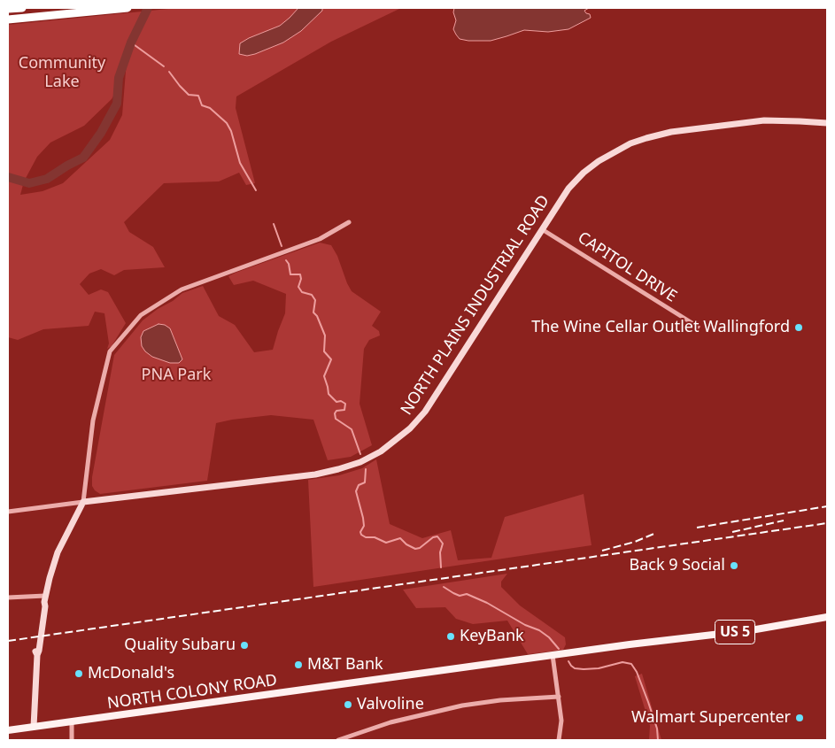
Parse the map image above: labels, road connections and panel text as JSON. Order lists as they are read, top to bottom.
{
  "streets": {
    "main road": ["US 5", "NORTH COLONY ROAD"],
    "street": ["CAPITOL DRIVE", "NORTH PLAINS INDUSTRIAL ROAD"]
  },
  "crossings": [
    ["CAPITOL DRIVE", "NORTH PLAINS INDUSTRIAL ROAD"]
  ],
  "parks": ["Community Lake", "PNA Park"],
  "places": [
    "The Wine Cellar Outlet Wallingford",
    "Back 9 Social",
    "KeyBank",
    "Quality Subaru",
    "M&T Bank",
    "McDonald's",
    "Valvoline",
    "Walmart Supercenter"
  ]
}
